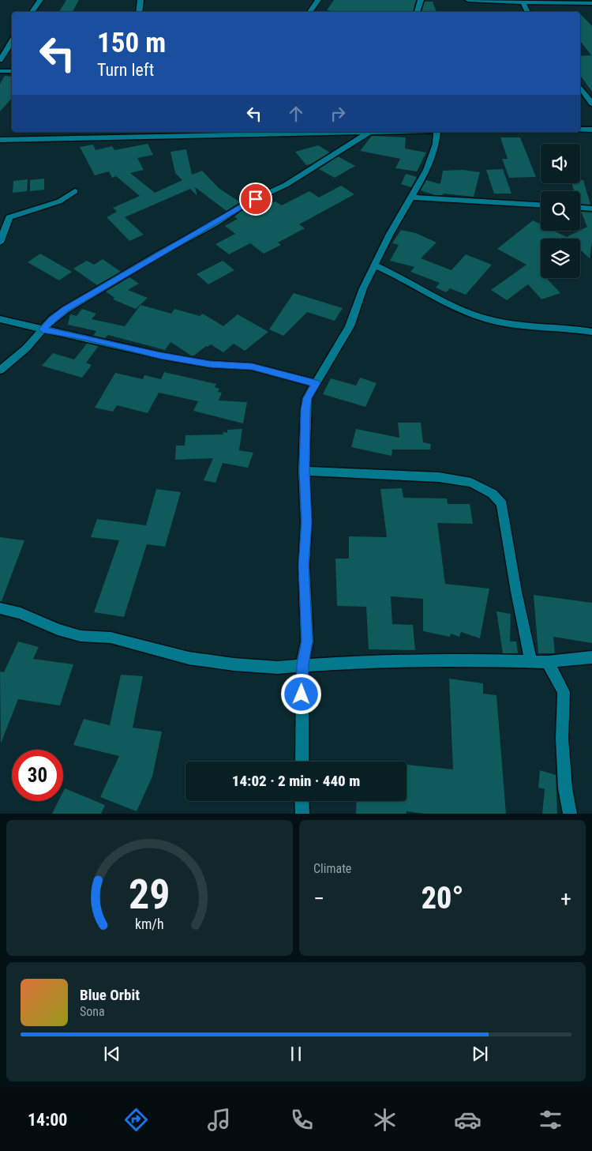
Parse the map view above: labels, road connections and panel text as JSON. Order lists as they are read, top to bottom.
{
  "page": {
    "turn": ["150 m", "Turn left"],
    "limit": "30",
    "trip": "14:02 · 2 min · 440 m",
    "tile": "Climate",
    "heat": ["−", "20°", "+"],
    "song": ["Blue Orbit", "Sona"],
    "tabs": "14:00",
    "gauge": ["29", "km/h"]
  }
}
